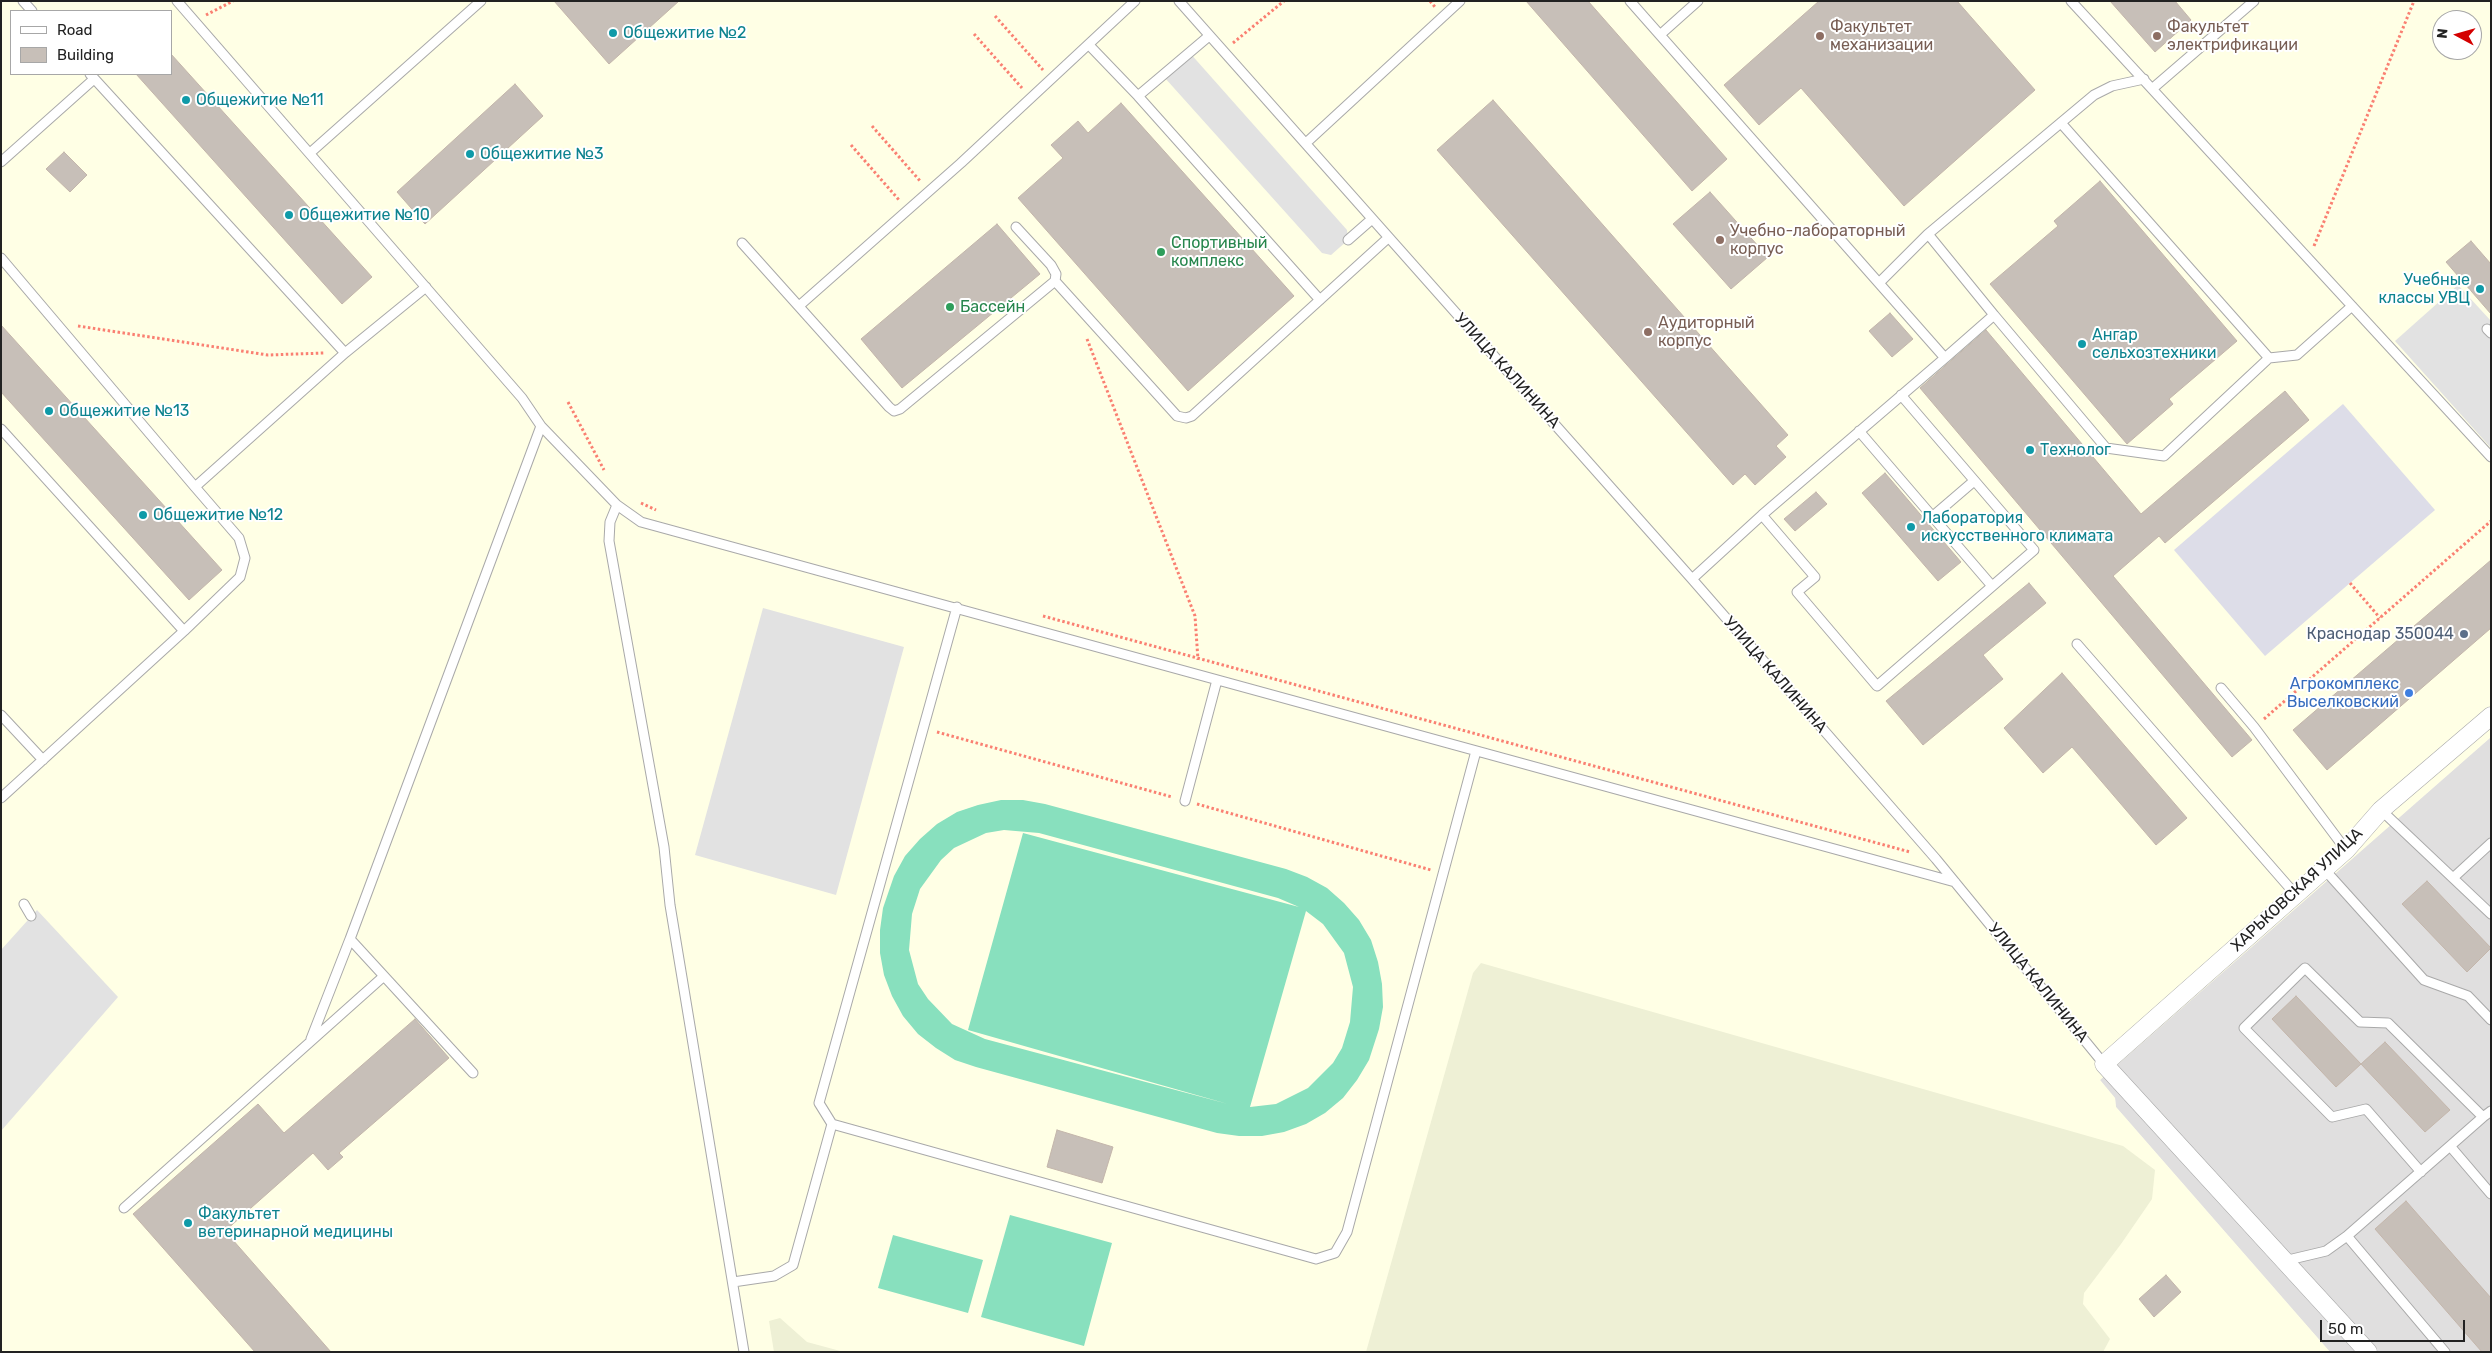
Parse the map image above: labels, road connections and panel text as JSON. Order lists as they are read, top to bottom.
{
  "streets": {
    "street": ["УЛИЦА КАЛИНИНА", "ХАРЬКОВСКАЯ УЛИЦА"]
  },
  "crossings": [
    ["УЛИЦА КАЛИНИНА", "ХАРЬКОВСКАЯ УЛИЦА"]
  ],
  "places": [
    "Общежитие №2",
    "Факультет механизации",
    "Факультет электрификации",
    "Общежитие №11",
    "Общежитие №3",
    "Общежитие №10",
    "Учебно-лабораторный корпус",
    "Спортивный комплекс",
    "Учебные классы УВЦ",
    "Бассейн",
    "Аудиторный корпус",
    "Ангар сельхозтехники",
    "Общежитие №13",
    "Технолог",
    "Общежитие №12",
    "Лаборатория искусственного климата",
    "Краснодар 350044",
    "Агрокомплекс Выселковский",
    "Факультет ветеринарной медицины"
  ],
  "legend": ["Road", "Building"],
  "scale_bar": "50 m",
  "north": "left"
}
